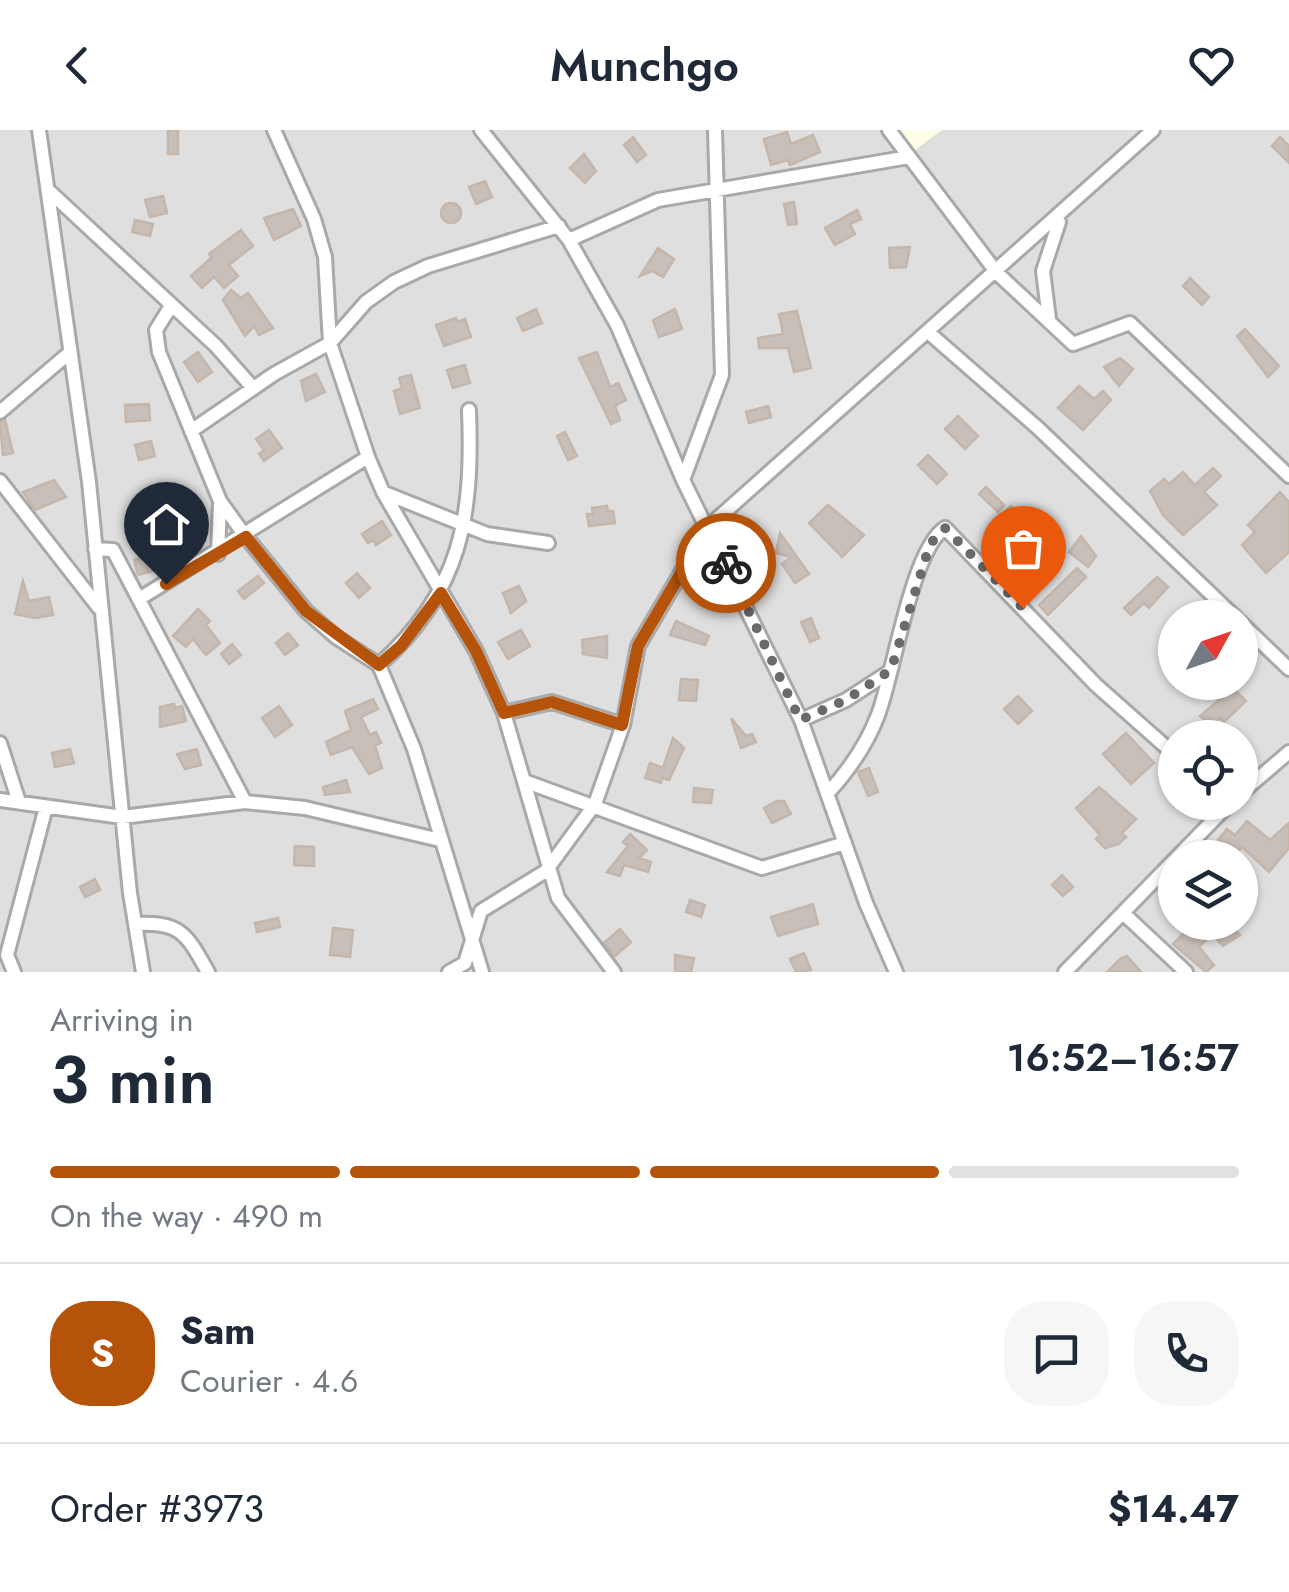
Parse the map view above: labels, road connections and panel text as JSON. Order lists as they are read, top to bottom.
{
  "north": "top right",
  "page": {
    "header": "Munchgo",
    "heading": ["3 min", "Arriving in", "16:52–16:57"],
    "panel": [
      "Sam",
      "Courier · 4.6",
      "Order #3973",
      "$14.47"
    ],
    "bar": "On the way · 490 m",
    "round": "S"
  }
}
